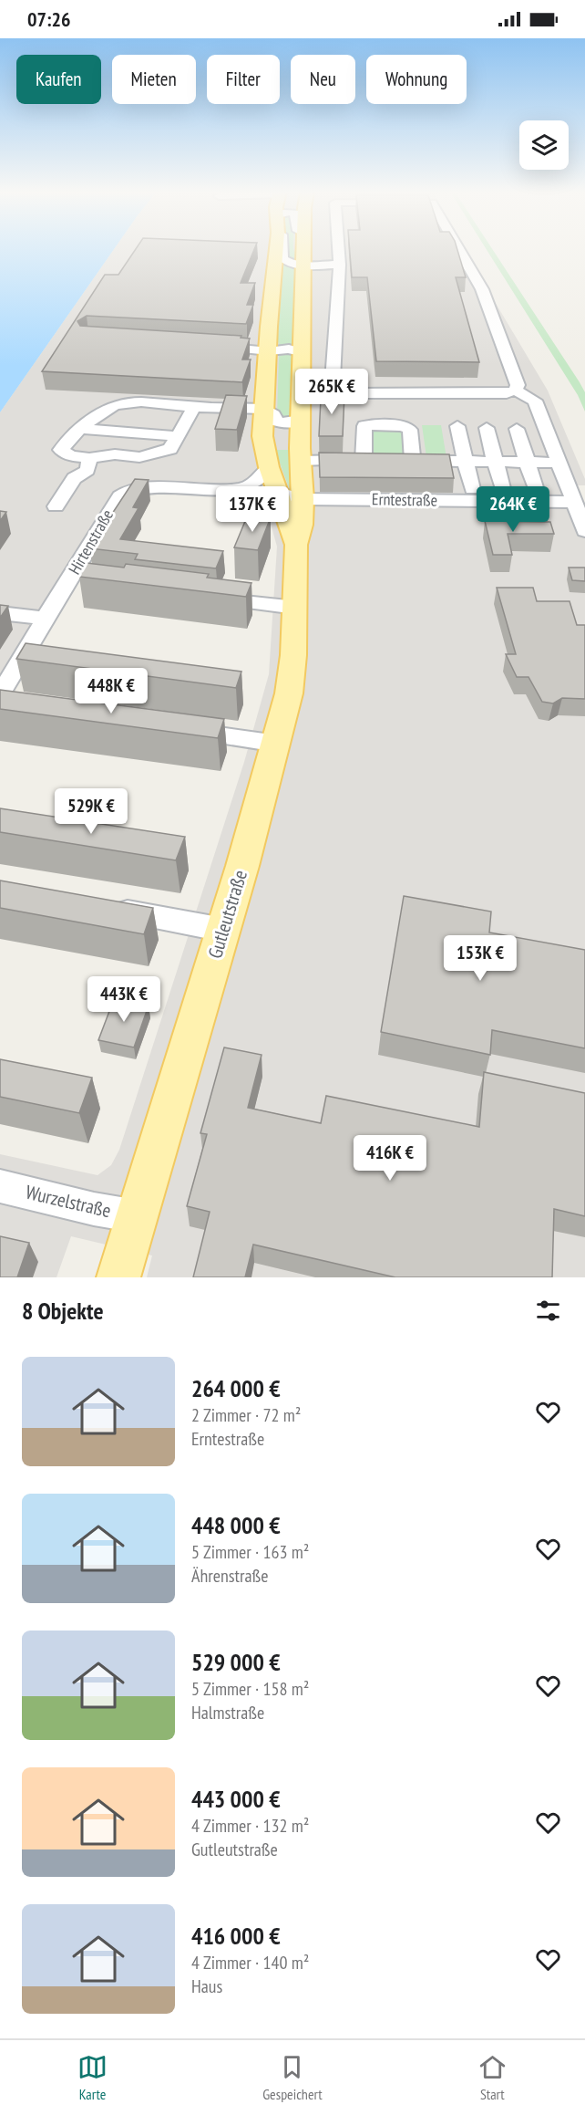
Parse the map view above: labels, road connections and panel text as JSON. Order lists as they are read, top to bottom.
{
  "streets": {
    "main road": ["Gutleutstraße"],
    "street": ["Erntestraße", "Hirtenstraße", "Wurzelstraße"]
  },
  "crossings": [
    ["Erntestraße", "Gutleutstraße"],
    ["Hirtenstraße", "Gutleutstraße"],
    ["Gutleutstraße", "Wurzelstraße"]
  ],
  "page": {
    "status": "07:26",
    "chip": [
      "Kaufen",
      "Mieten",
      "Filter",
      "Neu",
      "Wohnung"
    ],
    "price": [
      "265K €",
      "137K €",
      "264K €",
      "448K €",
      "529K €",
      "153K €",
      "443K €",
      "416K €"
    ],
    "heading": "8 Objekte",
    "list": [
      {
        "name": "264 000 €",
        "note": "2 Zimmer · 72 m² · Erntestraße"
      },
      {
        "name": "448 000 €",
        "note": "5 Zimmer · 163 m² · Ährenstraße"
      },
      {
        "name": "529 000 €",
        "note": "5 Zimmer · 158 m² · Halmstraße"
      },
      {
        "name": "443 000 €",
        "note": "4 Zimmer · 132 m² · Gutleutstraße"
      },
      {
        "name": "416 000 €",
        "note": "4 Zimmer · 140 m² · Haus"
      }
    ],
    "tabs": ["Karte", "Gespeichert", "Start"]
  }
}
